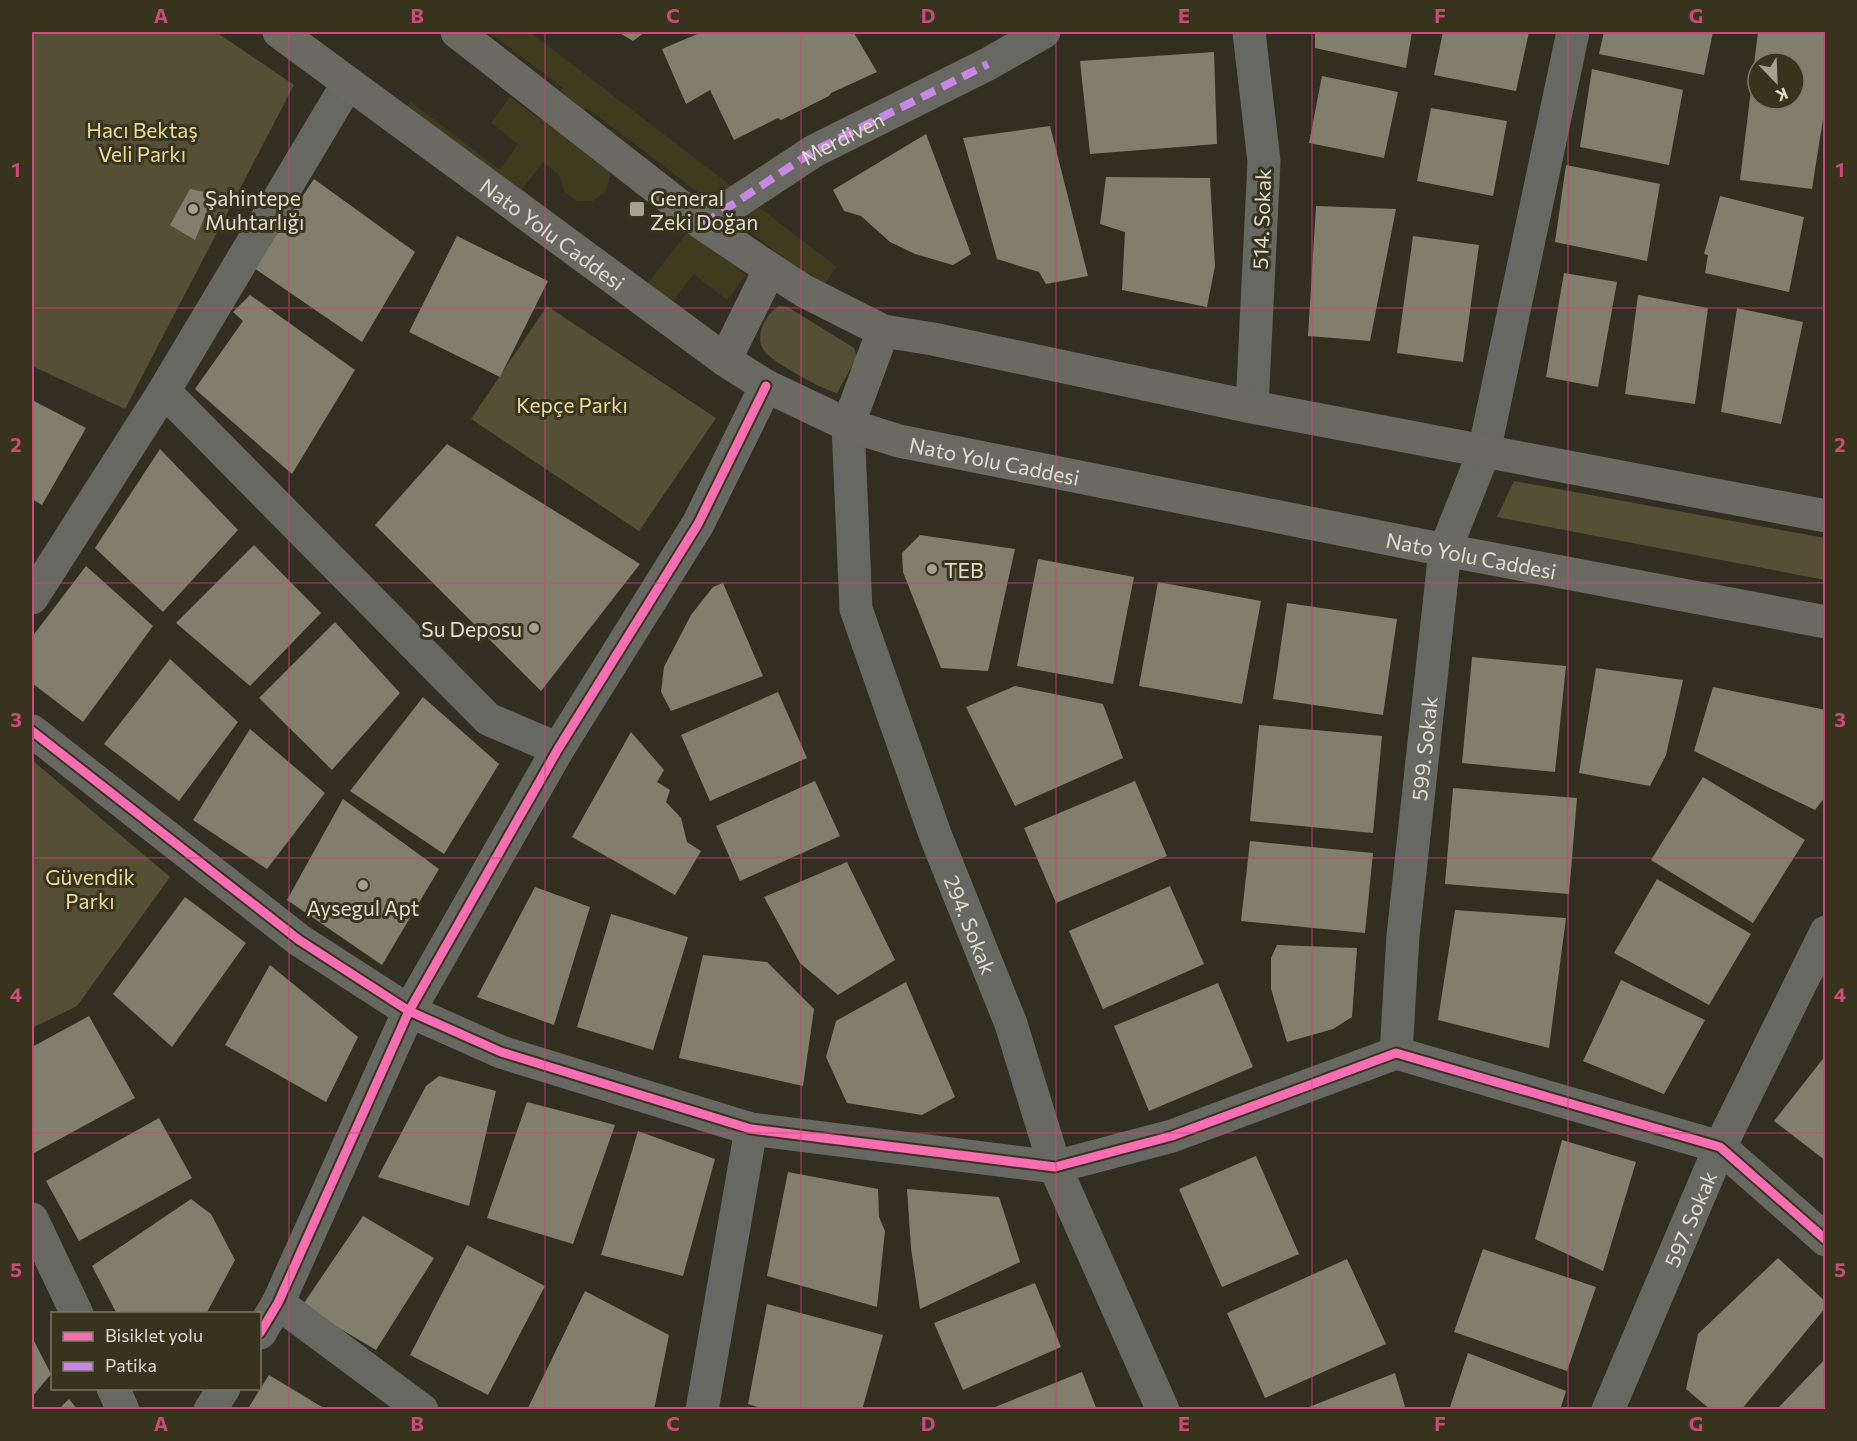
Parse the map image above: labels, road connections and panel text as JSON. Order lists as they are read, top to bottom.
{
  "streets": {
    "main road": ["Nato Yolu Caddesi"],
    "street": [
      "Merdiven",
      "514. Sokak",
      "599. Sokak",
      "294. Sokak",
      "597. Sokak"
    ]
  },
  "crossings": [
    ["Nato Yolu Caddesi", "599. Sokak"],
    ["Nato Yolu Caddesi", "294. Sokak"]
  ],
  "parks": ["Hacı Bektaş Veli Parkı", "Kepçe Parkı", "Güvendik Parkı"],
  "places": {
    "other": [
      "Şahintepe Muhtarlığı",
      "TEB",
      "Su Deposu",
      "Aysegul Apt"
    ],
    "transit": ["General Zeki Doğan"]
  },
  "legend": ["Bisiklet yolu", "Patika"],
  "north": "bottom right",
  "grid": {
    "columns": [
      "A",
      "B",
      "C",
      "D",
      "E",
      "F",
      "G"
    ],
    "rows": [
      "1",
      "2",
      "3",
      "4",
      "5"
    ]
  }
}
